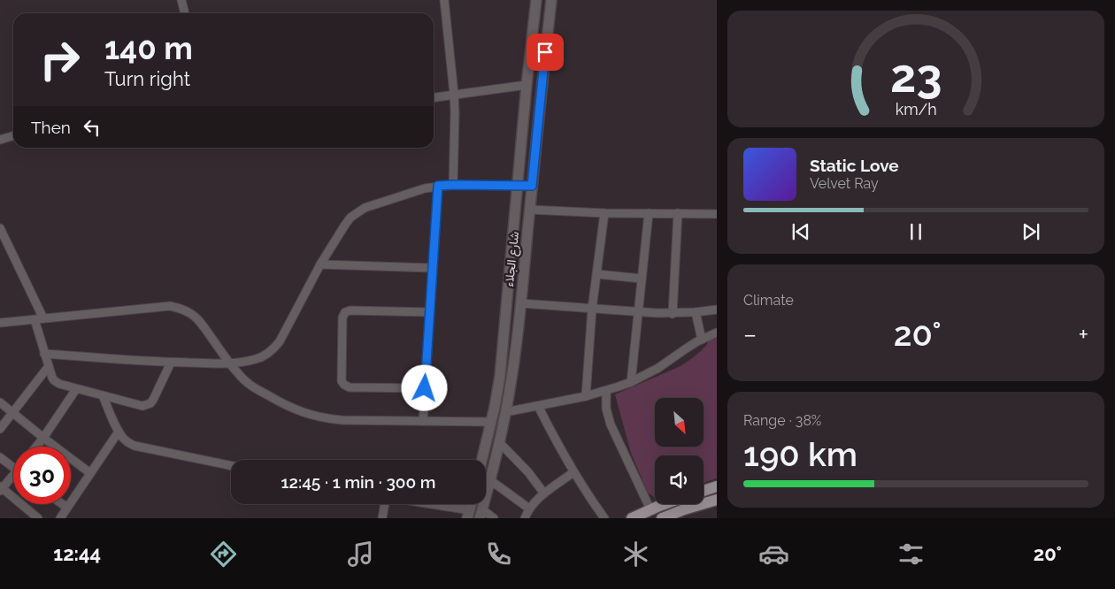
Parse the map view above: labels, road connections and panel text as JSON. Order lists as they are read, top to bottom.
{
  "streets": {
    "street": ["شارع الجلاء"]
  },
  "north": "bottom right",
  "page": {
    "turn": ["140 m", "Turn right"],
    "then": "Then",
    "song": ["Static Love", "Velvet Ray"],
    "tile": [
      "Climate",
      ["Range · 38%", "190 km"]
    ],
    "heat": ["−", "20°", "+"],
    "limit": "30",
    "trip": "12:45 · 1 min · 300 m",
    "tabs": ["12:44", "20°"],
    "gauge": ["23", "km/h"]
  }
}
